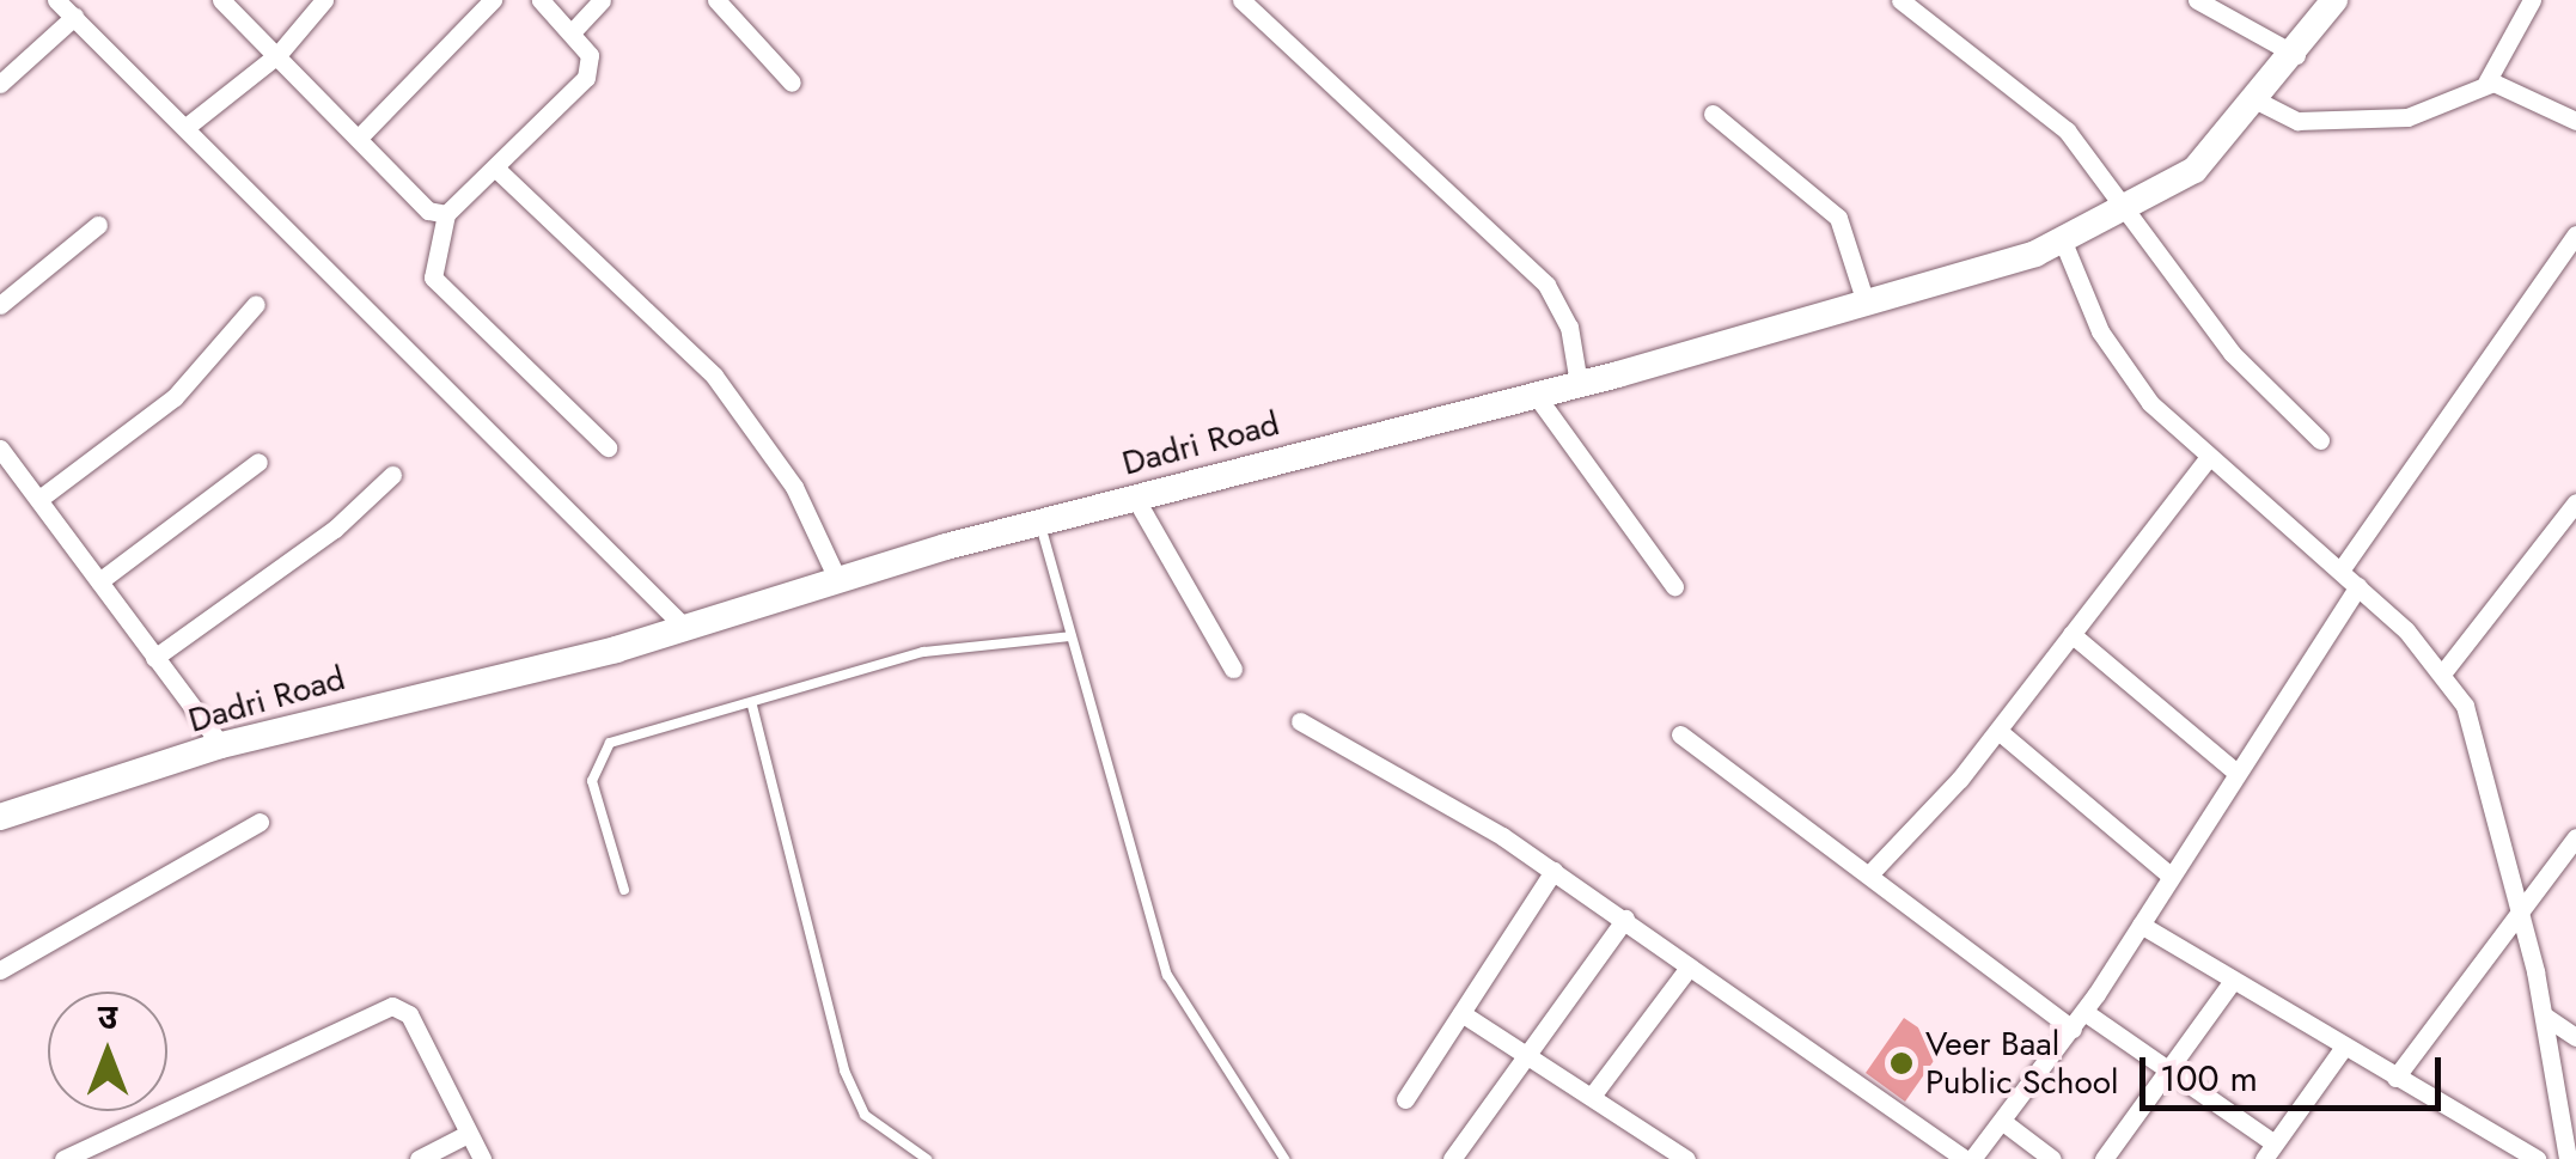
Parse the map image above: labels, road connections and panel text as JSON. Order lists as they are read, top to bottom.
{
  "streets": {
    "main road": ["Dadri Road"]
  },
  "places": ["Veer Baal Public School"],
  "scale_bar": "100 m",
  "north": "top"
}
